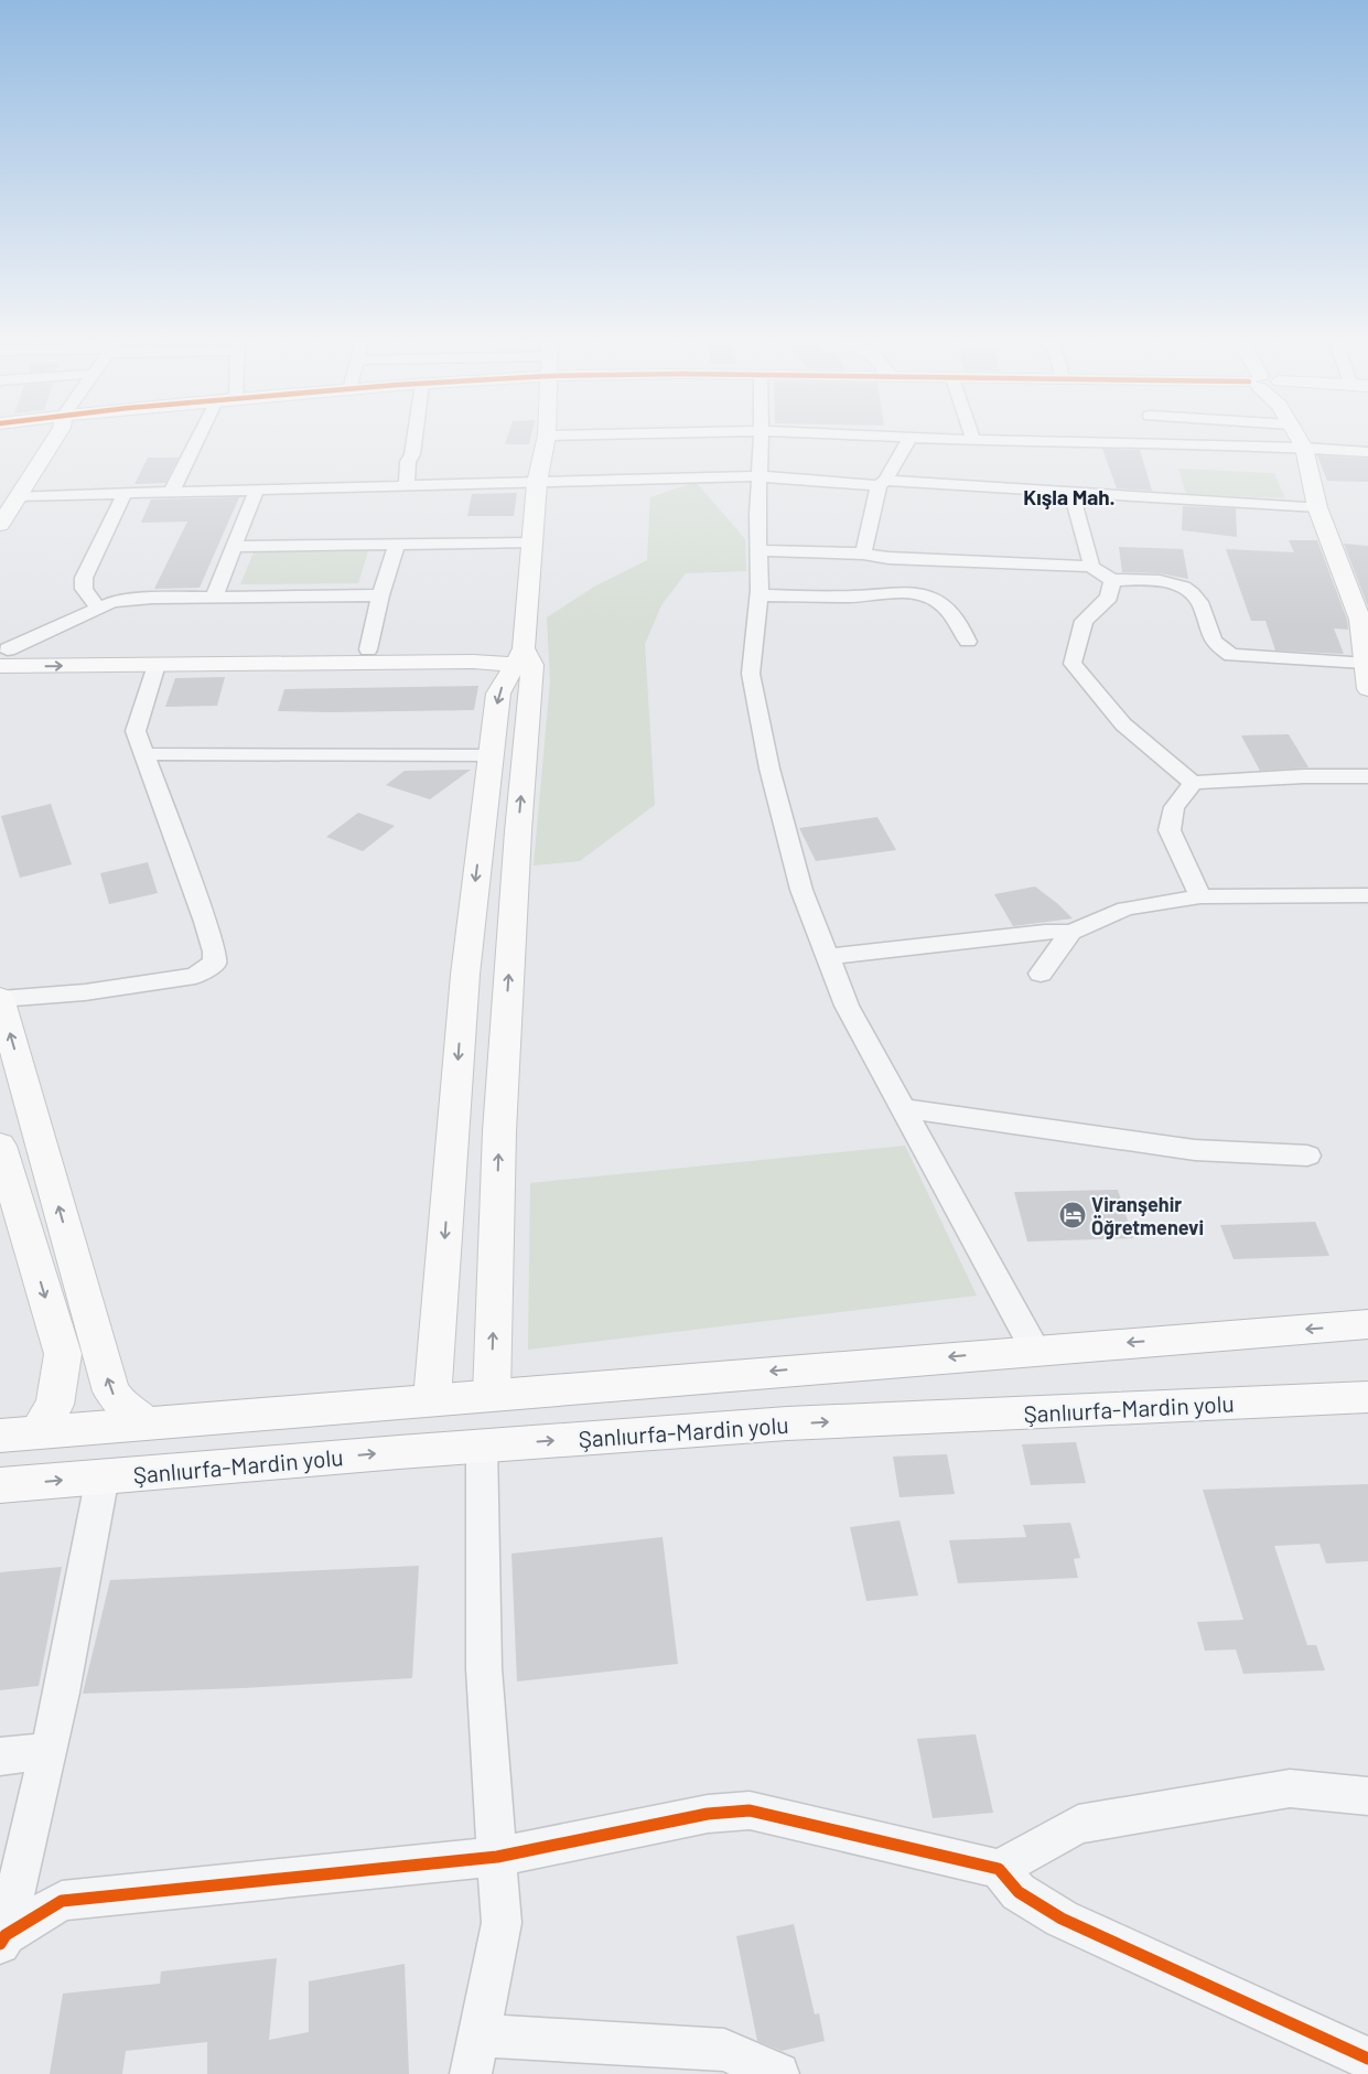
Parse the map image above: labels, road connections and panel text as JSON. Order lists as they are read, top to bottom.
{
  "streets": {
    "main road": ["Şanlıurfa-Mardin yolu"]
  },
  "districts": ["Kışla Mah."],
  "places": {
    "hotel": ["Viranşehir Öğretmenevi"]
  }
}
